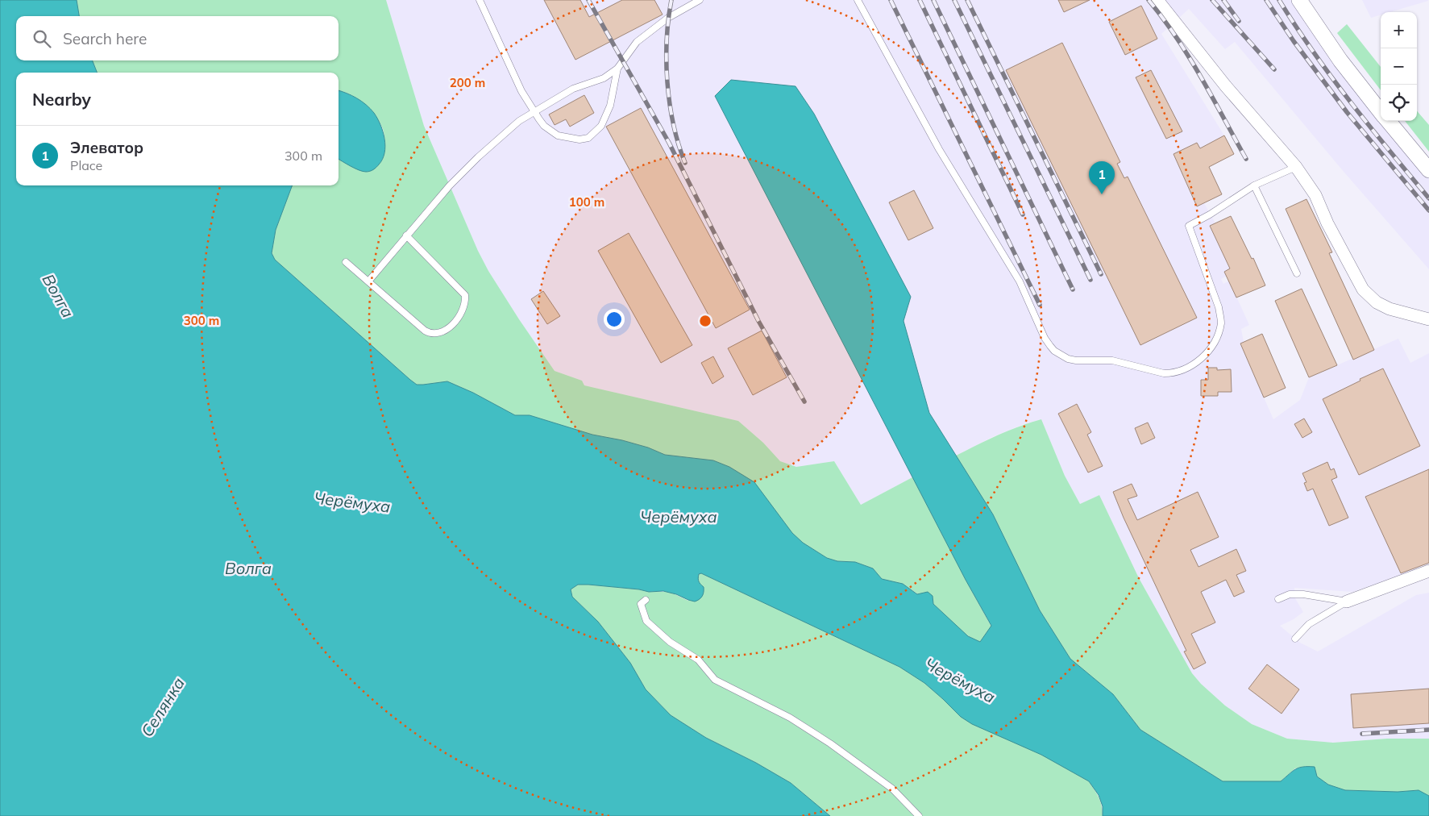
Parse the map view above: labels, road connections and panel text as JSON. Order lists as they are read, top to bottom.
{
  "water": ["Волга", "Черёмуха", "Селянка"],
  "page": {
    "map_buttons": ["+", "−"],
    "search": "Search here",
    "heading": "Nearby",
    "list": [
      {
        "mark": "1",
        "name": "Элеватор",
        "note": "Place",
        "value": "300 m"
      }
    ],
    "pins": "1"
  },
  "rings": ["200 m", "100 m", "300 m"]
}
